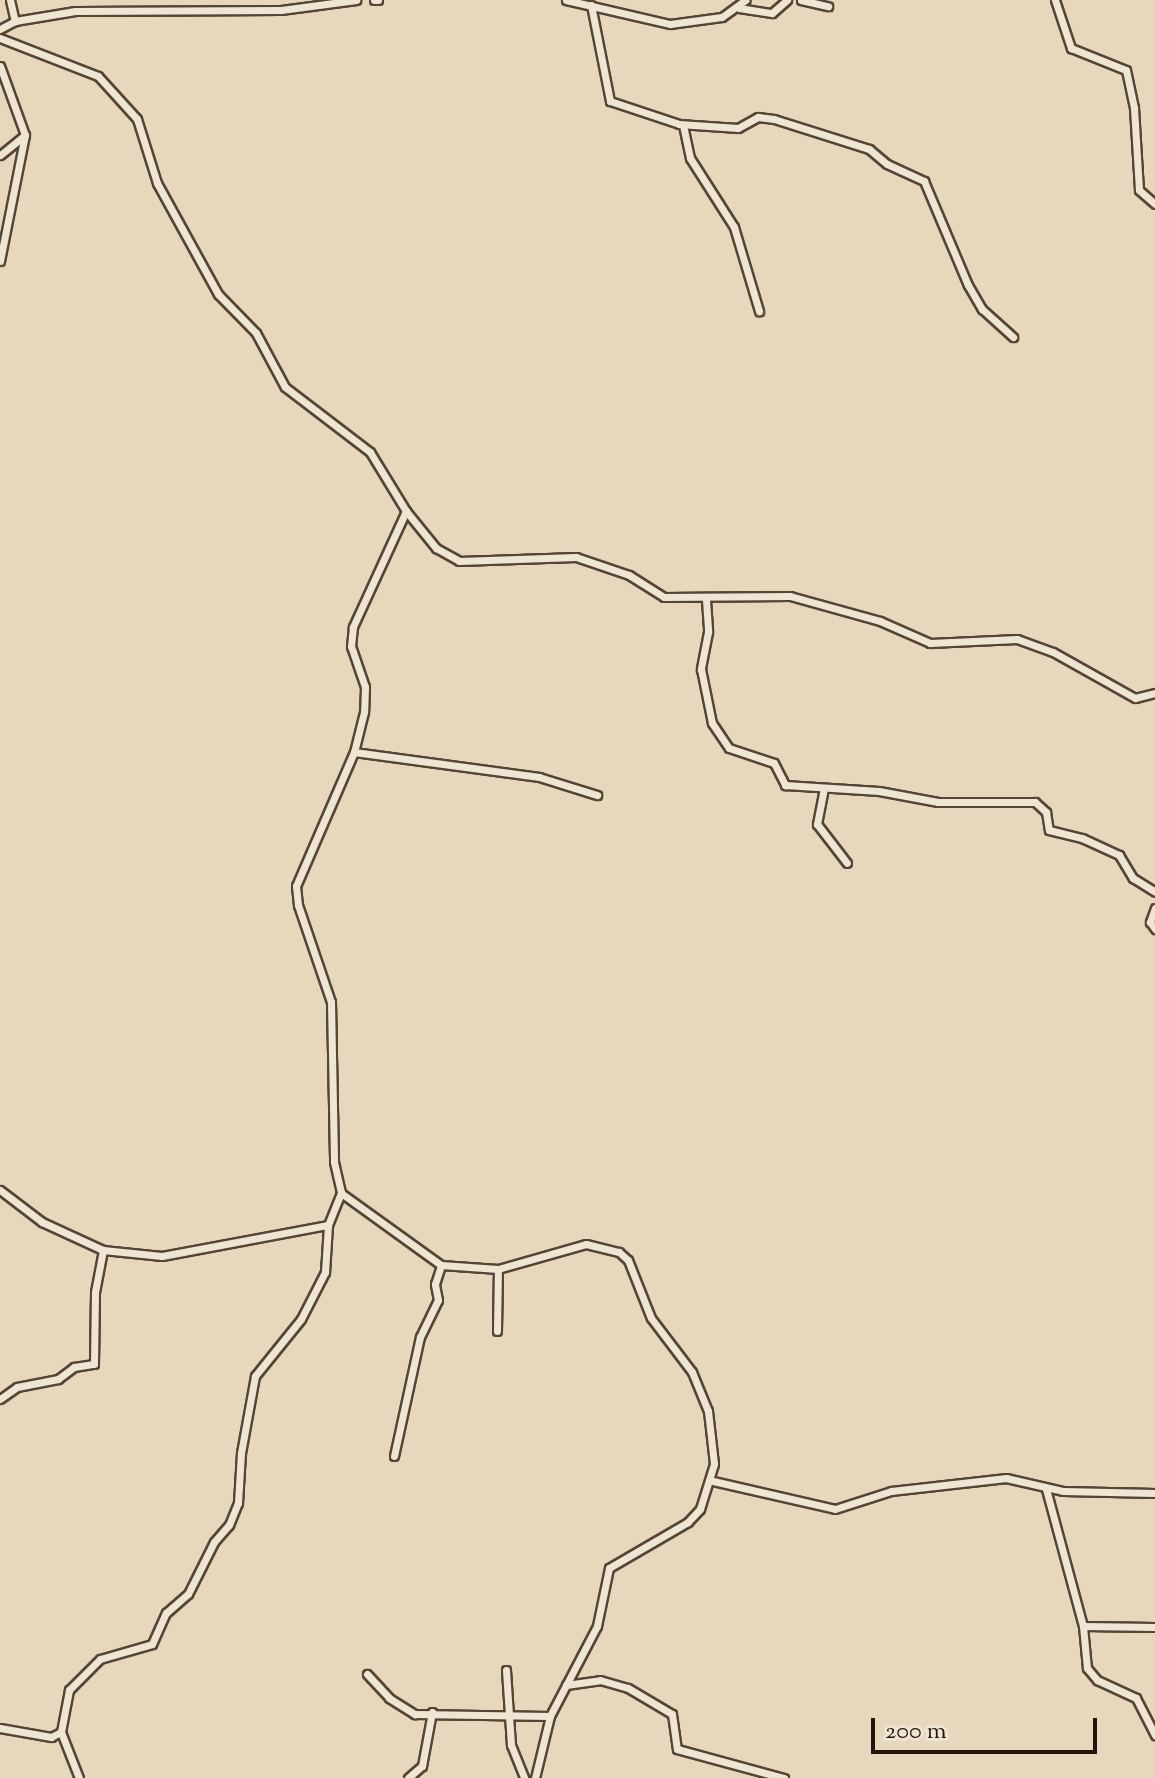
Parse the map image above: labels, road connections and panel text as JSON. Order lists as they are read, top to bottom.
{
  "scale_bar": "200 m"
}
